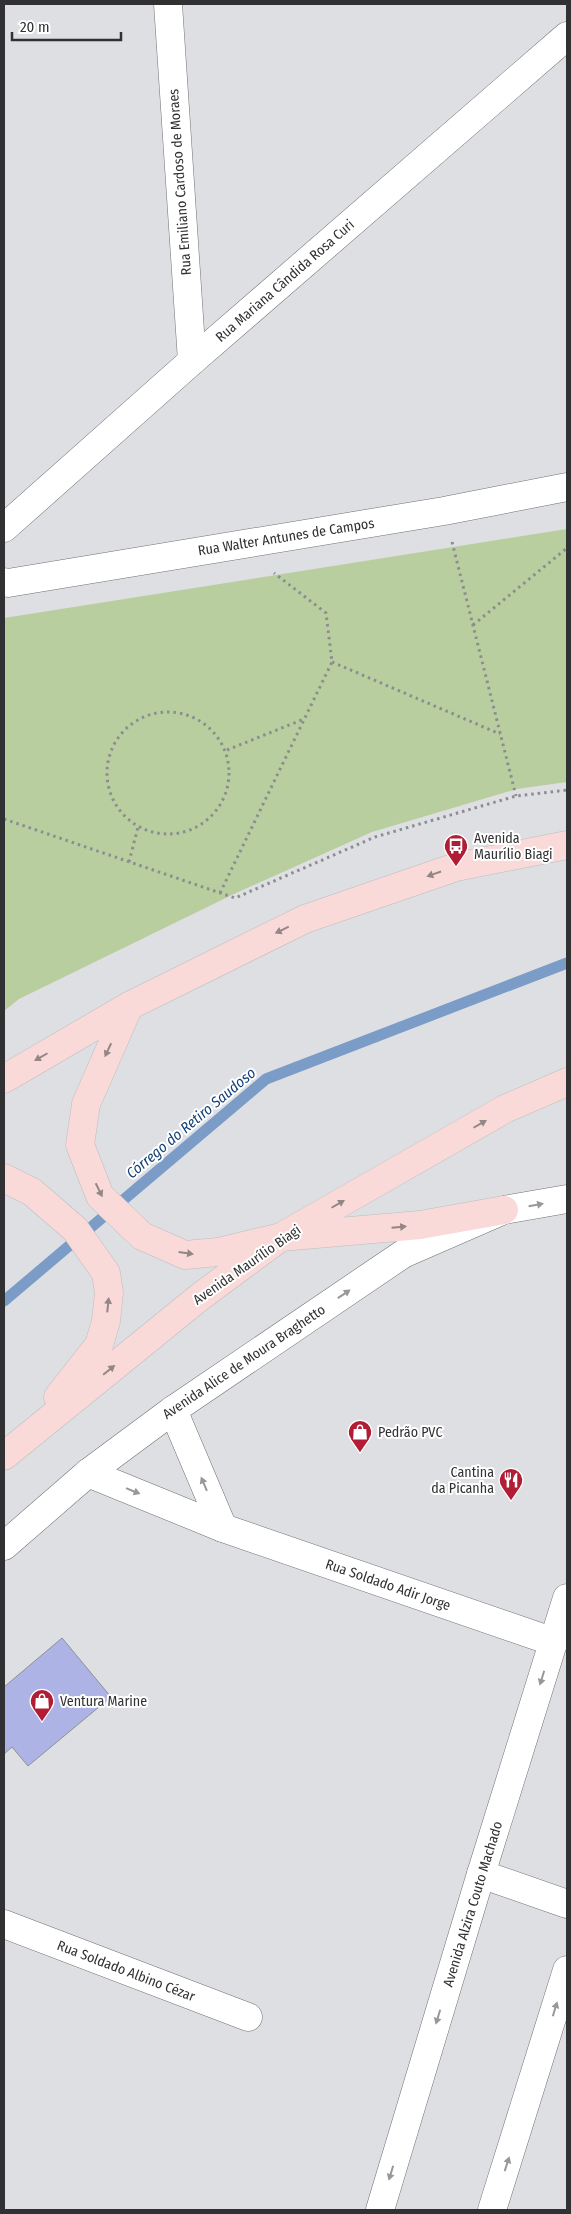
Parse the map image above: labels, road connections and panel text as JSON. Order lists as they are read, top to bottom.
{
  "streets": {
    "main road": ["Avenida Maurílio Biagi"],
    "street": [
      "Rua Emiliano Cardoso de Moraes",
      "Rua Mariana Cândida Rosa Curi",
      "Rua Walter Antunes de Campos",
      "Avenida Alice de Moura Braghetto",
      "Rua Soldado Adir Jorge",
      "Avenida Alzira Couto Machado",
      "Rua Soldado Albino Cézar"
    ]
  },
  "crossings": [
    ["Rua Emiliano Cardoso de Moraes", "Rua Mariana Cândida Rosa Curi"],
    ["Avenida Alice de Moura Braghetto", "Rua Soldado Adir Jorge"],
    ["Rua Soldado Adir Jorge", "Avenida Alzira Couto Machado"]
  ],
  "one_way": ["Avenida Maurílio Biagi", "Avenida Alice de Moura Braghetto"],
  "water": ["Córrego do Retiro Saudoso"],
  "places": {
    "bus stop": ["Avenida Maurílio Biagi"],
    "shop": ["Pedrão PVC", "Ventura Marine"],
    "restaurant": ["Cantina da Picanha"]
  },
  "scale_bar": "20 m"
}
